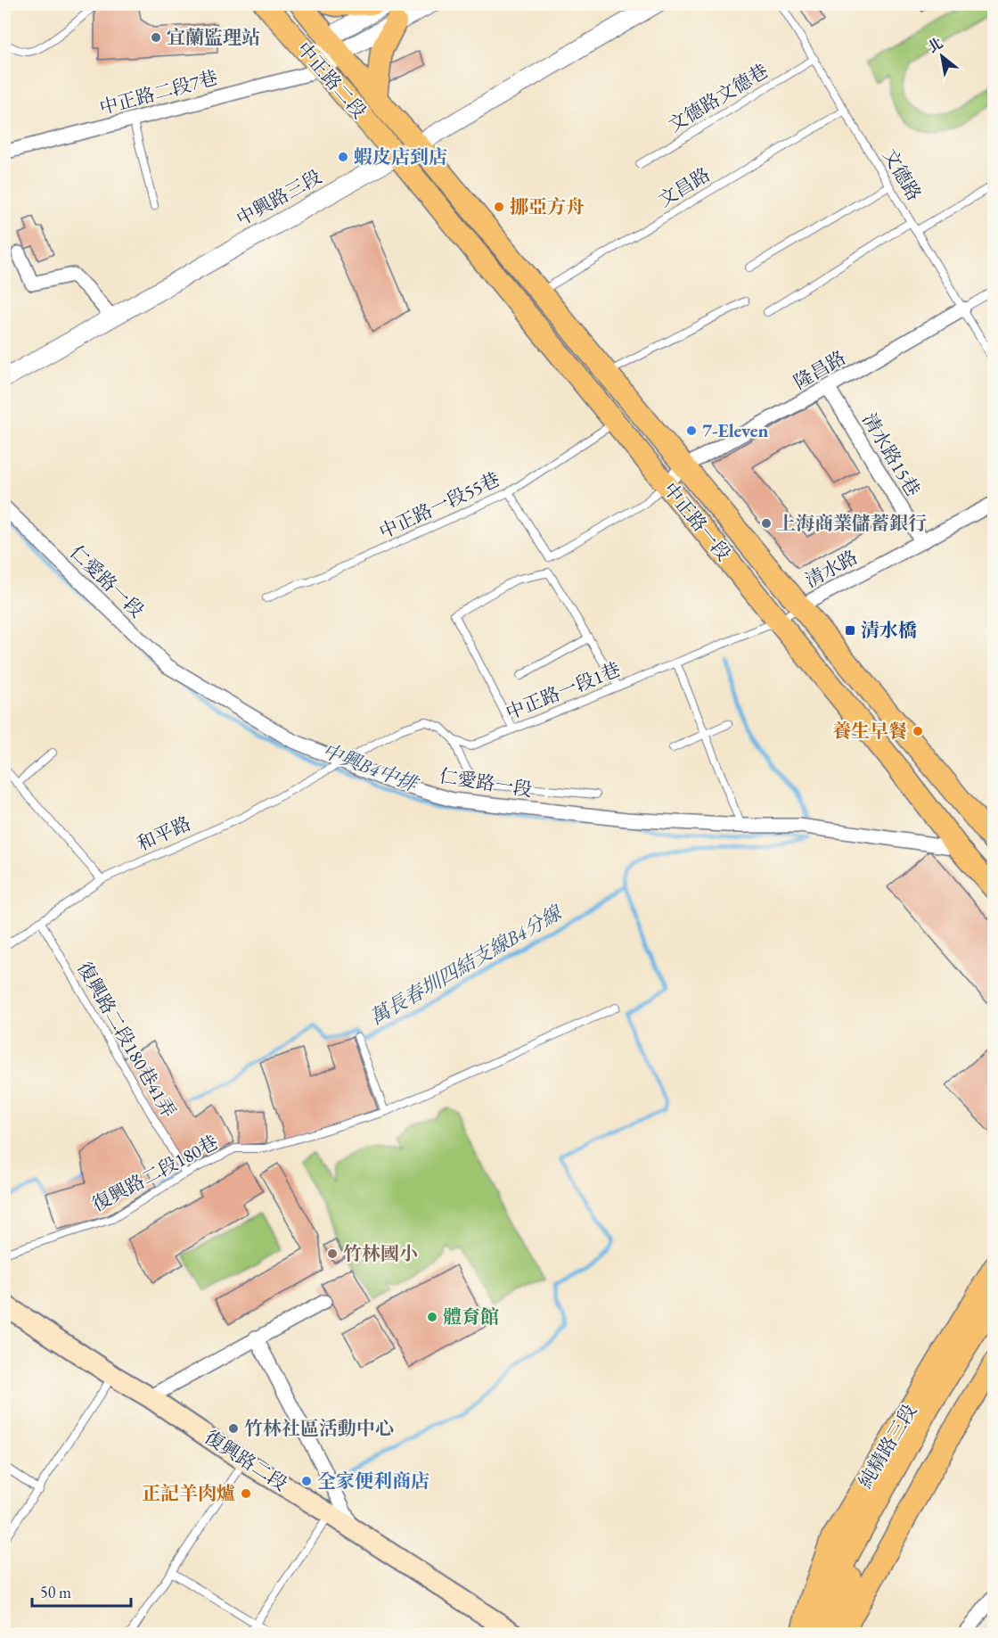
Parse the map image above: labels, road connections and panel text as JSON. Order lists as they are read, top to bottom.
{
  "streets": {
    "main road": [
      "中正路二段",
      "中正路一段",
      "純精路三段",
      "復興路二段"
    ],
    "street": [
      "中正路二段7巷",
      "中興路三段",
      "隆昌路",
      "清水路15巷",
      "清水路",
      "仁愛路一段"
    ],
    "lane": [
      "文德路文德巷",
      "文德路",
      "文昌路",
      "中正路一段55巷",
      "中正路一段1巷",
      "和平路",
      "復興路二段180巷41弄",
      "復興路二段180巷"
    ]
  },
  "crossings": [
    ["中正路二段", "中正路二段7巷"],
    ["中正路二段", "中興路三段"],
    ["中正路二段", "中正路一段"],
    ["文德路文德巷", "文德路"],
    ["文德路", "文昌路"],
    ["文德路", "隆昌路"],
    ["文昌路", "中正路一段"],
    ["中興路三段", "中正路一段"],
    ["隆昌路", "清水路15巷"],
    ["隆昌路", "中正路一段"],
    ["清水路15巷", "清水路"],
    ["中正路一段55巷", "中正路一段"],
    ["中正路一段", "清水路"],
    ["中正路一段", "仁愛路一段"],
    ["中正路一段", "中正路一段1巷"],
    ["清水路", "中正路一段1巷"],
    ["仁愛路一段", "和平路"],
    ["和平路", "復興路二段180巷41弄"],
    ["復興路二段180巷41弄", "復興路二段180巷"]
  ],
  "water": ["中興B4中排", "萬長春圳四結支線B4分線"],
  "places": {
    "other": [
      "宜蘭監理站",
      "蝦皮店到店",
      "挪亞方舟",
      "7-Eleven",
      "上海商業儲蓄銀行",
      "養生早餐",
      "竹林國小",
      "體育館",
      "竹林社區活動中心",
      "全家便利商店",
      "正記羊肉爐"
    ],
    "transit": ["清水橋"]
  },
  "scale_bar": "50 m",
  "north": "top left"
}
